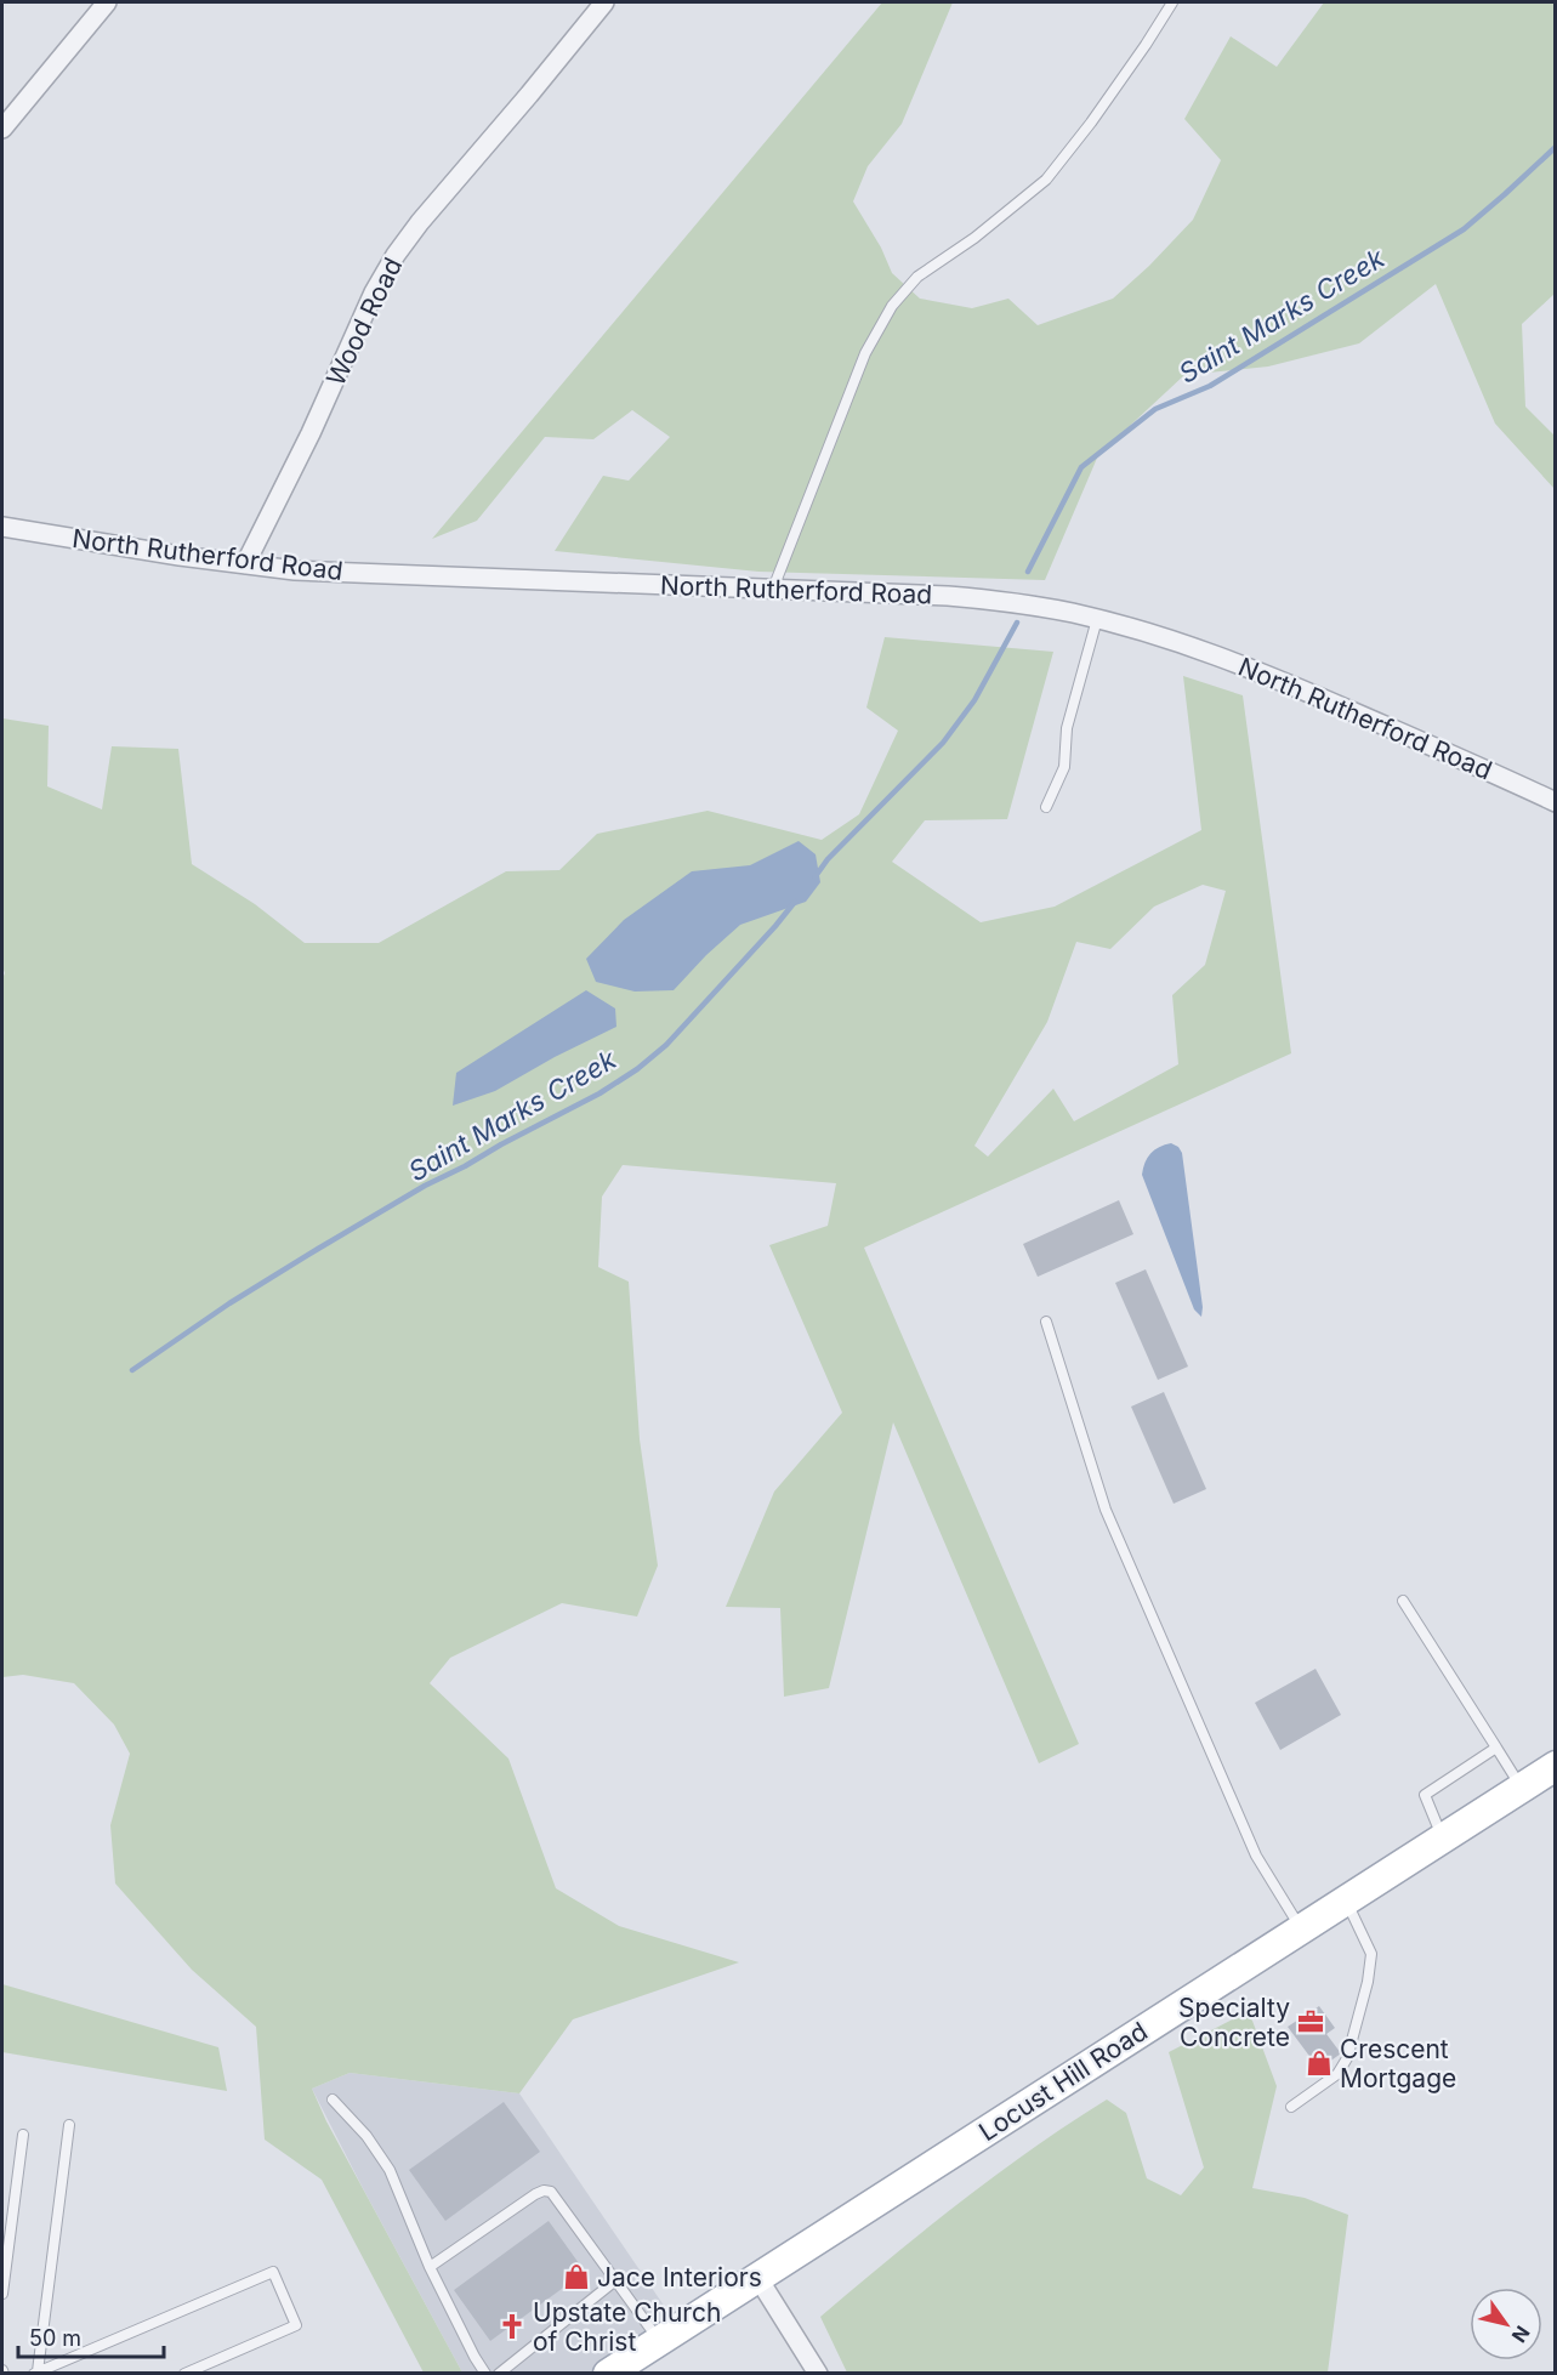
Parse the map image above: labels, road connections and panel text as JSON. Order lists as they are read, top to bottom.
{
  "streets": {
    "main road": ["Locust Hill Road"],
    "street": ["Wood Road", "North Rutherford Road"]
  },
  "crossings": [
    ["Wood Road", "North Rutherford Road"]
  ],
  "water": ["Saint Marks Creek"],
  "places": {
    "office": ["Specialty Concrete"],
    "shop": ["Crescent Mortgage", "Jace Interiors"],
    "church": ["Upstate Church of Christ"]
  },
  "scale_bar": "50 m",
  "north": "bottom right"
}
